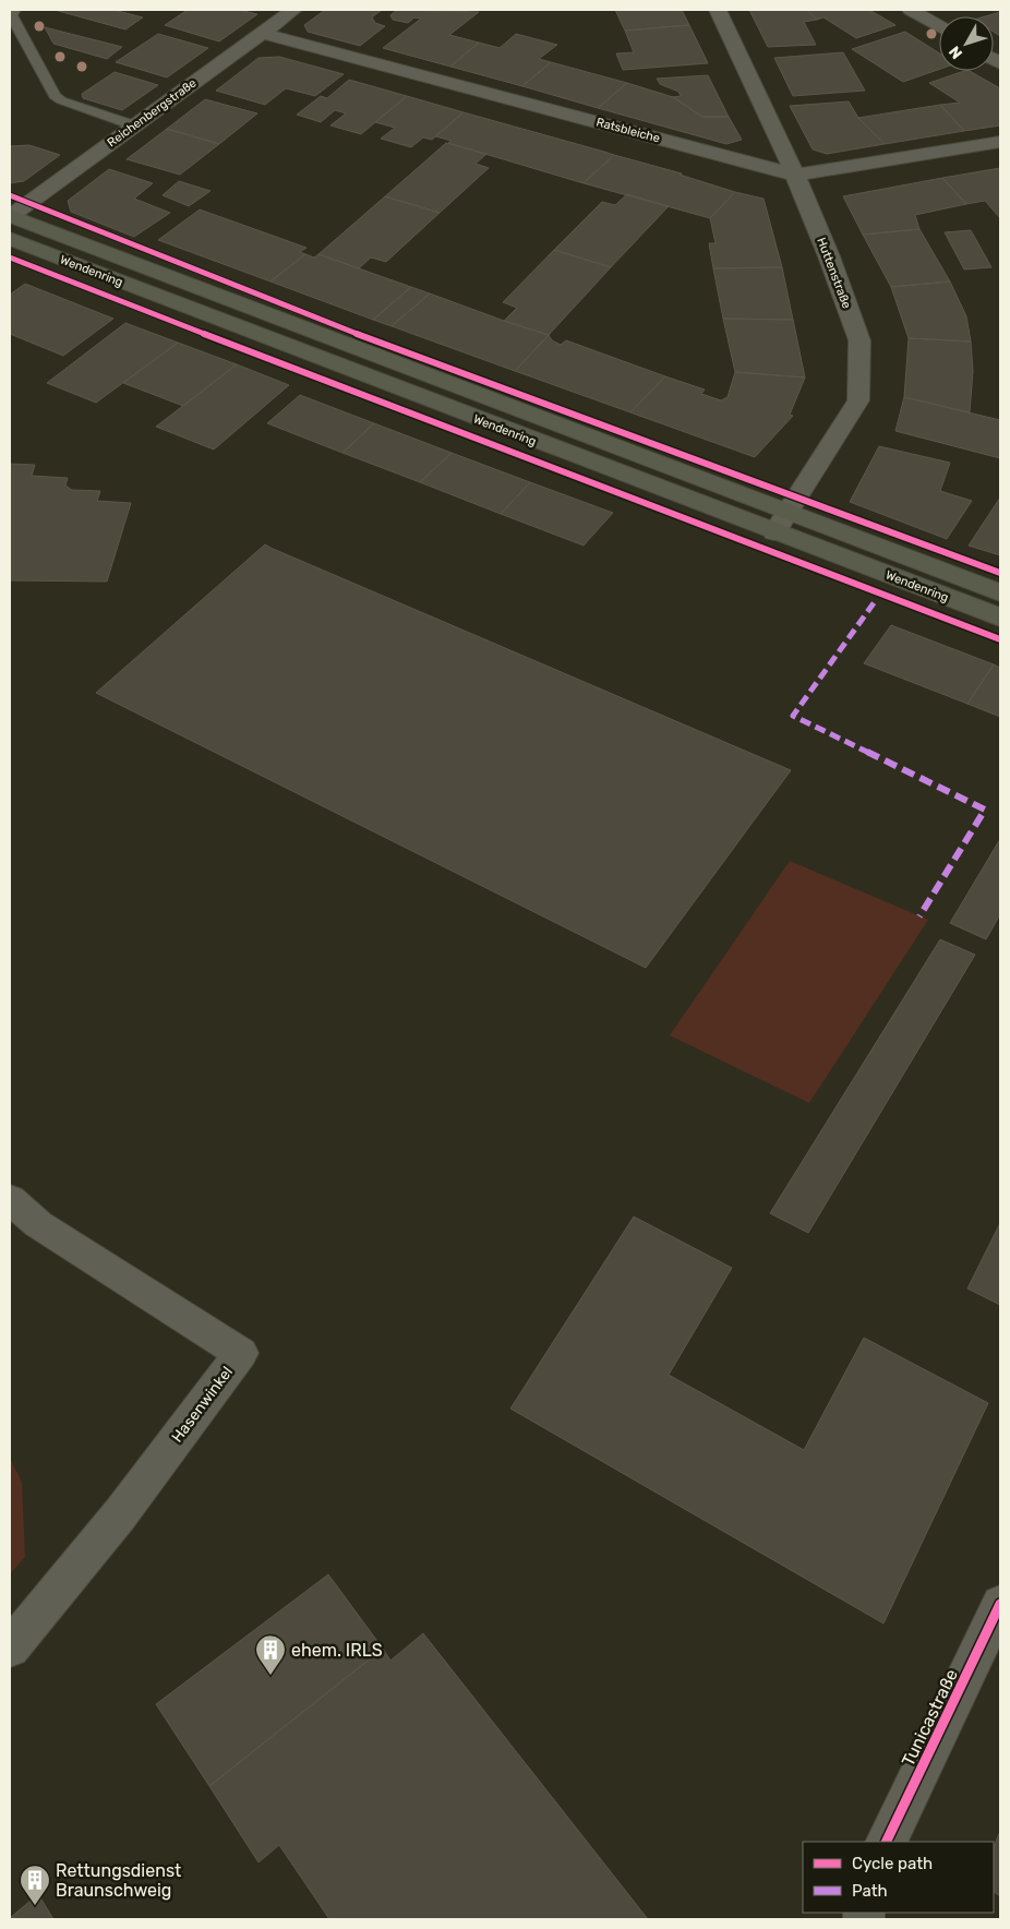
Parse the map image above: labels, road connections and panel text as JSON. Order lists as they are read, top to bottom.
{
  "streets": {
    "main road": ["Wendenring"],
    "street": [
      "Reichenbergstraße",
      "Ratsbleiche",
      "Huttenstraße",
      "Hasenwinkel",
      "Tunicastraße"
    ]
  },
  "crossings": [
    ["Reichenbergstraße", "Ratsbleiche"],
    ["Reichenbergstraße", "Wendenring"],
    ["Ratsbleiche", "Huttenstraße"],
    ["Wendenring", "Huttenstraße"]
  ],
  "places": {
    "building": ["ehem. IRLS", "Rettungsdienst Braunschweig"]
  },
  "legend": ["Cycle path", "Path"],
  "north": "bottom left"
}
